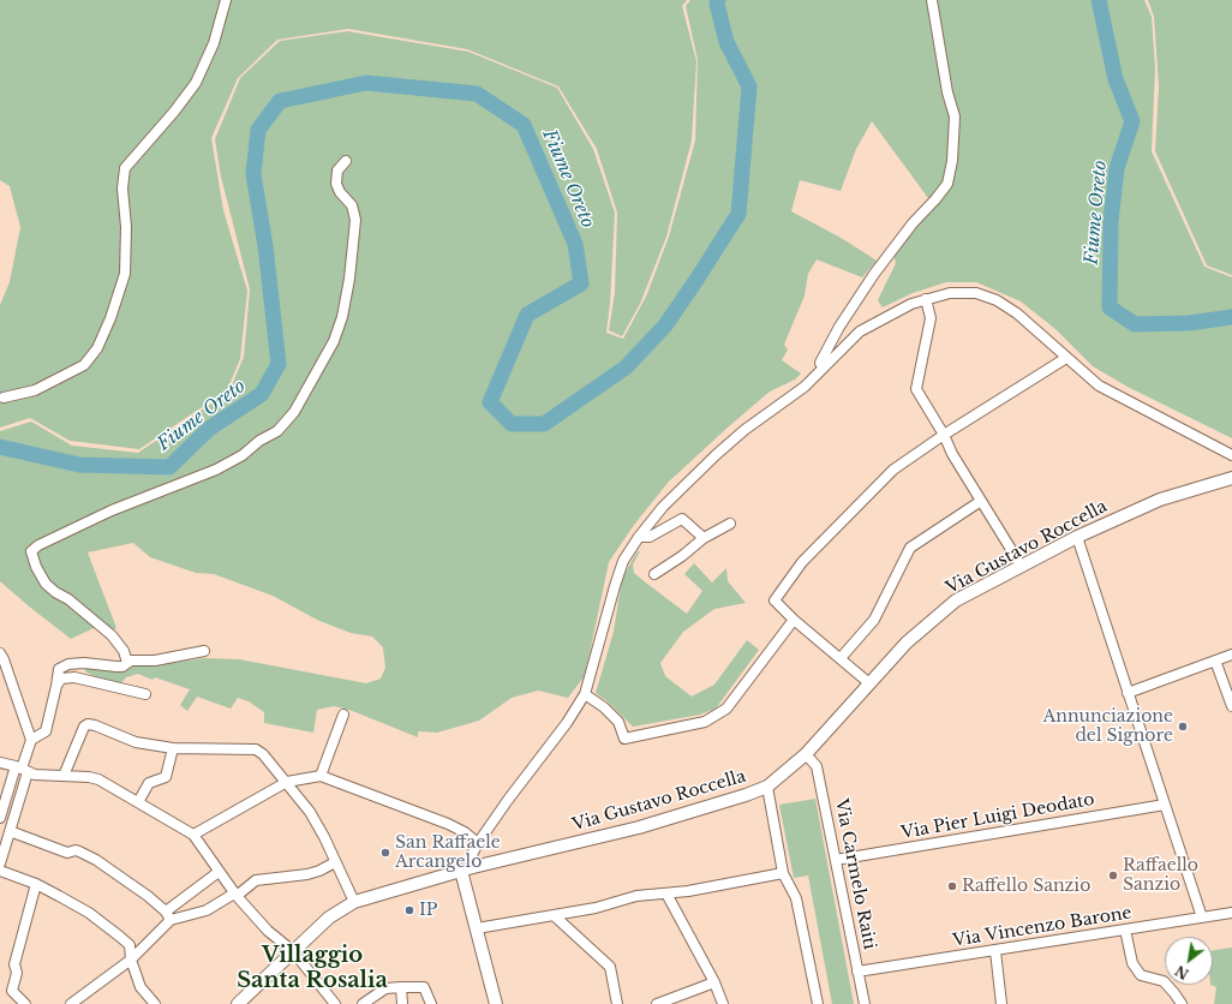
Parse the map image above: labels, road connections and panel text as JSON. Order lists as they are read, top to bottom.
{
  "streets": {
    "street": [
      "Via Gustavo Roccella",
      "Via Pier Luigi Deodato",
      "Via Carmelo Raiti",
      "Via Vincenzo Barone"
    ]
  },
  "crossings": [
    ["Via Gustavo Roccella", "Via Carmelo Raiti"],
    ["Via Pier Luigi Deodato", "Via Carmelo Raiti"],
    ["Via Carmelo Raiti", "Via Vincenzo Barone"]
  ],
  "districts": ["Villaggio Santa Rosalia"],
  "water": ["Fiume Oreto"],
  "places": [
    "Annunciazione del Signore",
    "San Raffaele Arcangelo",
    "Raffaello Sanzio",
    "Raffello Sanzio",
    "IP"
  ],
  "north": "bottom left"
}
